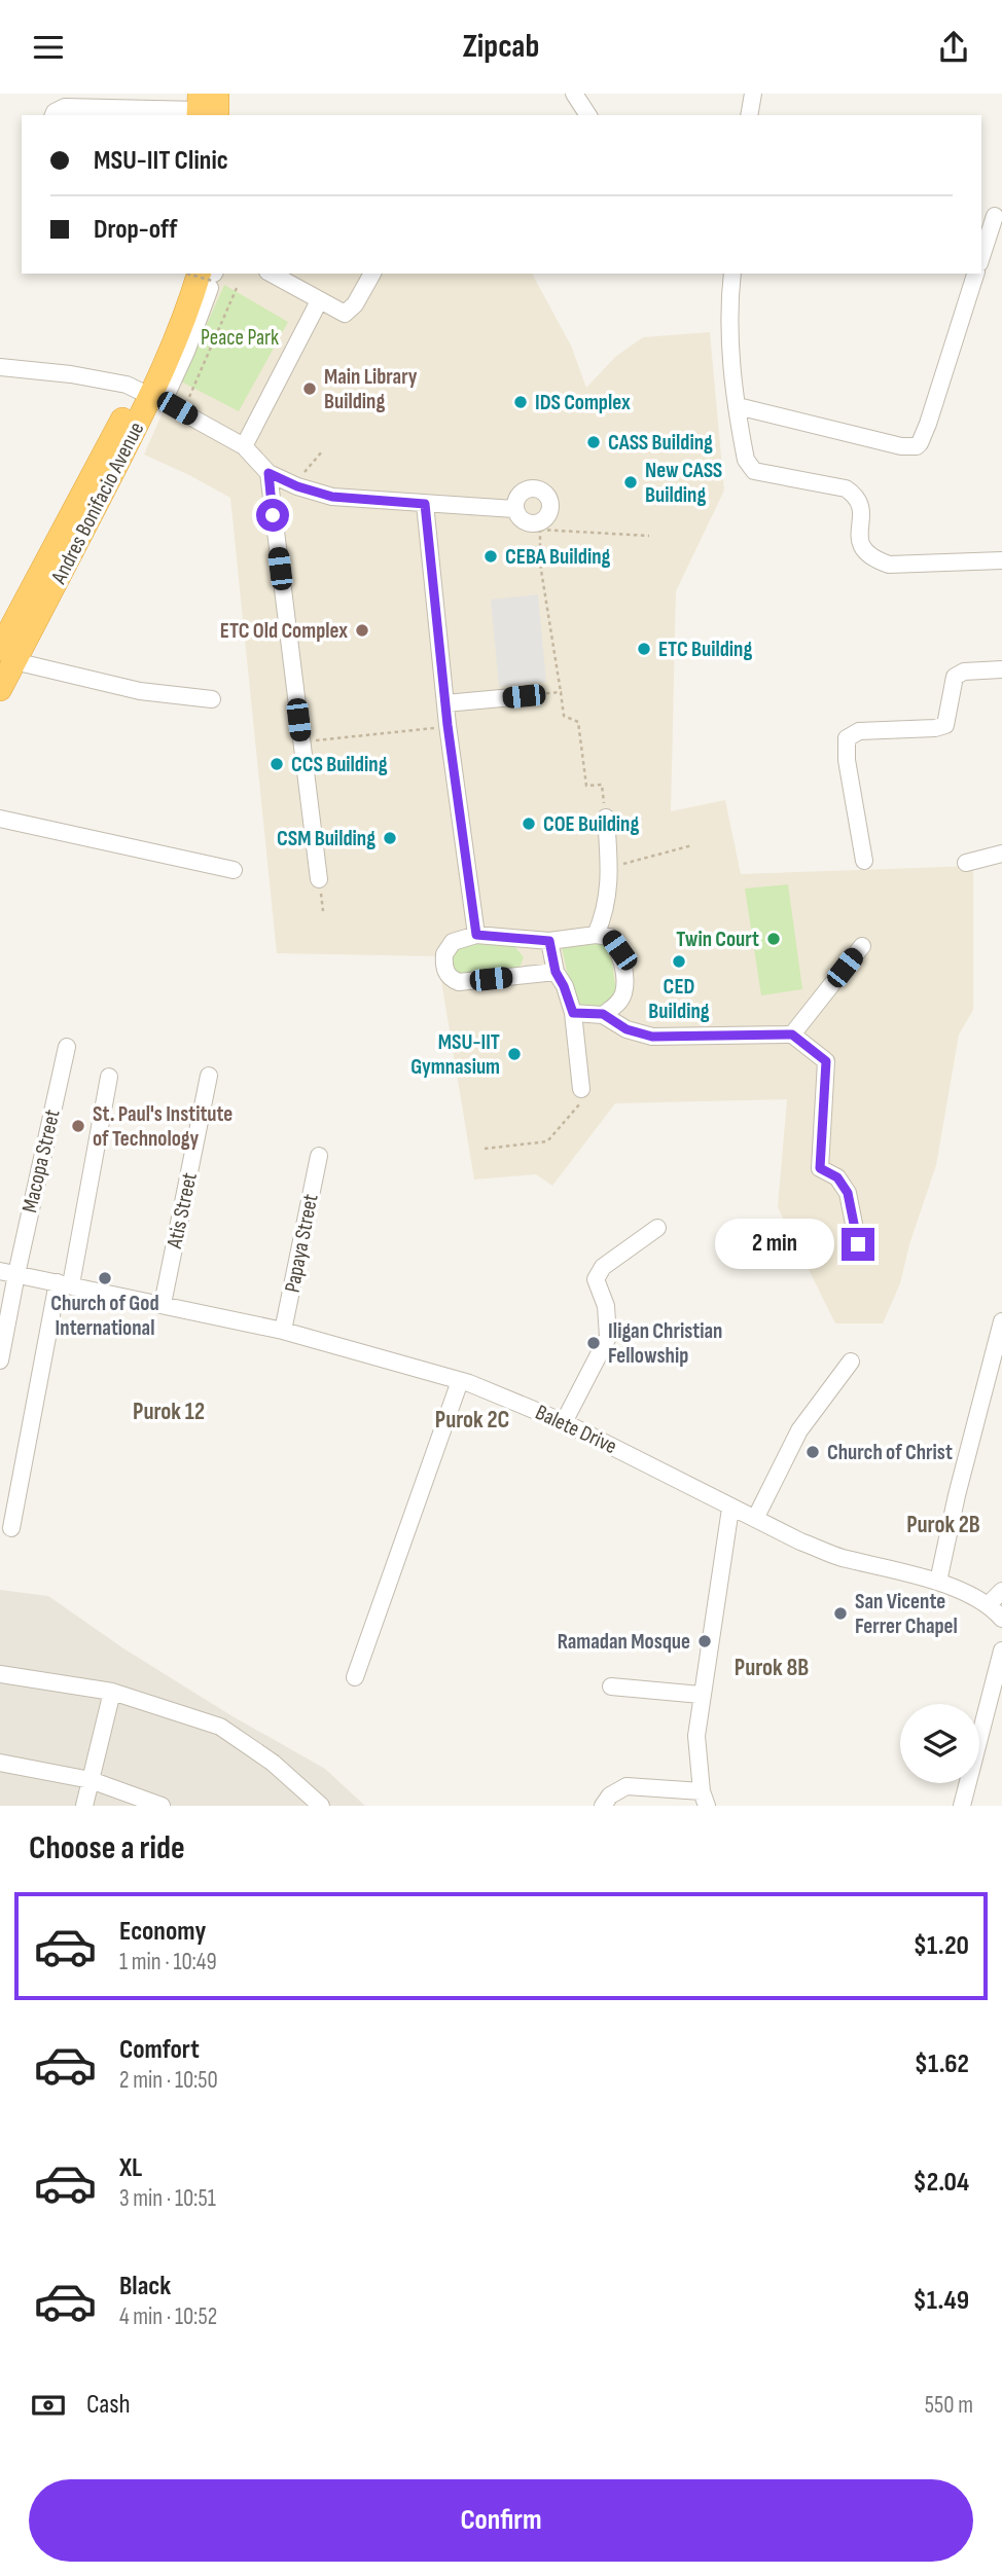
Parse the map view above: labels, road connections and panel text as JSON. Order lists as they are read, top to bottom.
{
  "streets": {
    "highway": ["Andres Bonifacio Avenue"],
    "street": [
      "Macopa Street",
      "Atis Street",
      "Papaya Street",
      "Balete Drive"
    ]
  },
  "crossings": [
    ["Macopa Street", "Balete Drive"],
    ["Atis Street", "Balete Drive"],
    ["Papaya Street", "Balete Drive"]
  ],
  "districts": [
    "Purok 12",
    "Purok 2C",
    "Purok 2B",
    "Purok 8B"
  ],
  "parks": ["Peace Park"],
  "places": [
    "Main Library Building",
    "IDS Complex",
    "CASS Building",
    "New CASS Building",
    "CEBA Building",
    "ETC Old Complex",
    "ETC Building",
    "CCS Building",
    "COE Building",
    "CSM Building",
    "Twin Court",
    "CED Building",
    "MSU-IIT Gymnasium",
    "St. Paul's Institute of Technology",
    "Church of God International",
    "Iligan Christian Fellowship",
    "Church of Christ",
    "San Vicente Ferrer Chapel",
    "Ramadan Mosque"
  ],
  "page": {
    "header": "Zipcab",
    "banner": ["MSU-IIT Clinic", "Drop-off"],
    "bubble": "2 min",
    "heading": "Choose a ride",
    "list": [
      {
        "name": "Economy",
        "note": "1 min · 10:49",
        "value": "$1.20"
      },
      {
        "name": "Comfort",
        "note": "2 min · 10:50",
        "value": "$1.62"
      },
      {
        "name": "XL",
        "note": "3 min · 10:51",
        "value": "$2.04"
      },
      {
        "name": "Black",
        "note": "4 min · 10:52",
        "value": "$1.49"
      }
    ],
    "pay": ["Cash", "550 m"],
    "buttons": "Confirm"
  }
}
